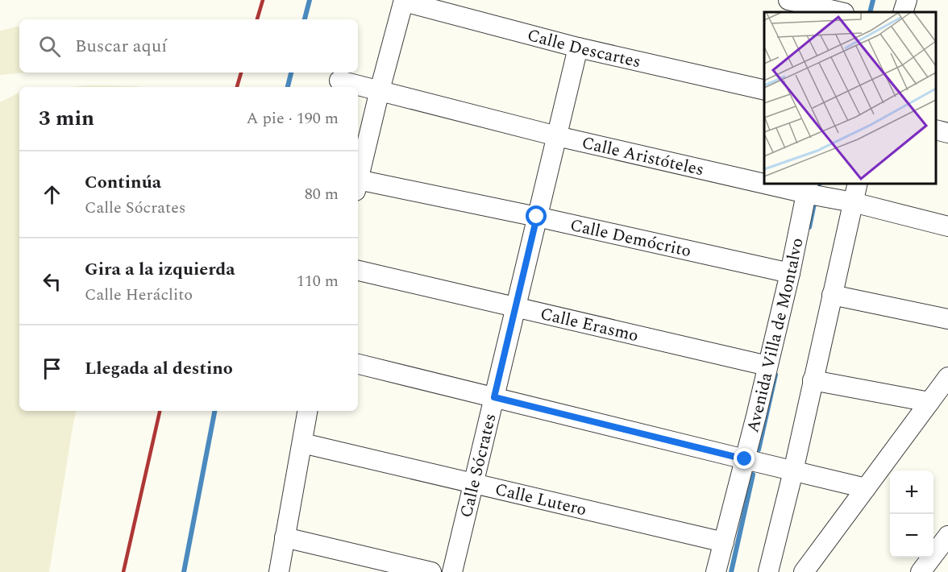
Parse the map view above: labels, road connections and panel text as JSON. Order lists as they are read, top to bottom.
{
  "streets": {
    "street": [
      "Calle Descartes",
      "Calle Aristóteles",
      "Calle Demócrito",
      "Calle Erasmo",
      "Avenida Villa de Montalvo",
      "Calle Sócrates",
      "Calle Lutero"
    ]
  },
  "crossings": [
    ["Calle Descartes", "Calle Sócrates"],
    ["Calle Aristóteles", "Avenida Villa de Montalvo"],
    ["Calle Aristóteles", "Calle Sócrates"],
    ["Calle Demócrito", "Avenida Villa de Montalvo"],
    ["Calle Demócrito", "Calle Sócrates"],
    ["Calle Erasmo", "Avenida Villa de Montalvo"],
    ["Calle Erasmo", "Calle Sócrates"],
    ["Avenida Villa de Montalvo", "Calle Lutero"],
    ["Calle Sócrates", "Calle Lutero"]
  ],
  "page": {
    "search": "Buscar aquí",
    "heading": ["3 min", "A pie · 190 m"],
    "list": [
      ["Continúa", "Calle Sócrates", "80 m"],
      ["Gira a la izquierda", "Calle Heráclito", "110 m"],
      "Llegada al destino"
    ],
    "map_buttons": ["+", "−"]
  }
}
